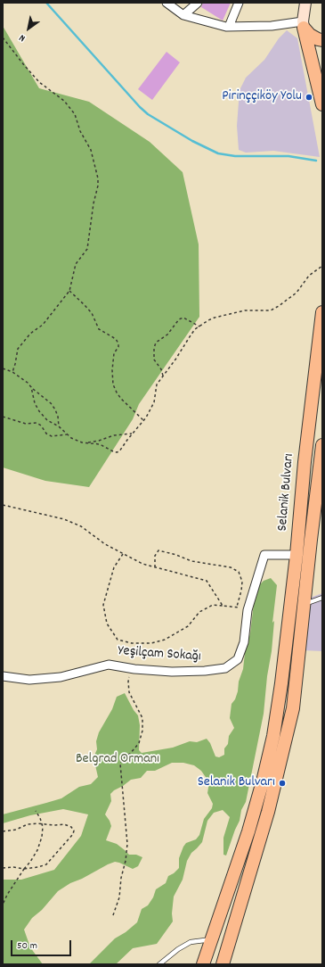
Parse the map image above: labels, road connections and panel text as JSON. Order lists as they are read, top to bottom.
{
  "streets": {
    "main road": ["Selanik Bulvarı"],
    "street": ["Yeşilçam Sokağı"]
  },
  "crossings": [
    ["Selanik Bulvarı", "Yeşilçam Sokağı"]
  ],
  "parks": ["Belgrad Ormanı"],
  "places": ["Pirinççiköy Yolu", "Selanik Bulvarı"],
  "scale_bar": "50 m",
  "north": "bottom left"
}
